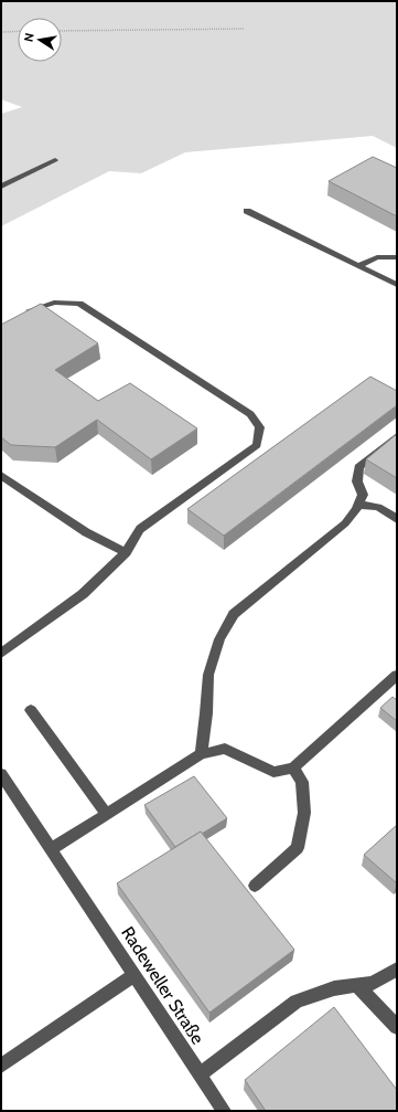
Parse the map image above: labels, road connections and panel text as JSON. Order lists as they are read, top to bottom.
{
  "streets": {
    "street": ["Radeweller Straße"]
  },
  "north": "left"
}
